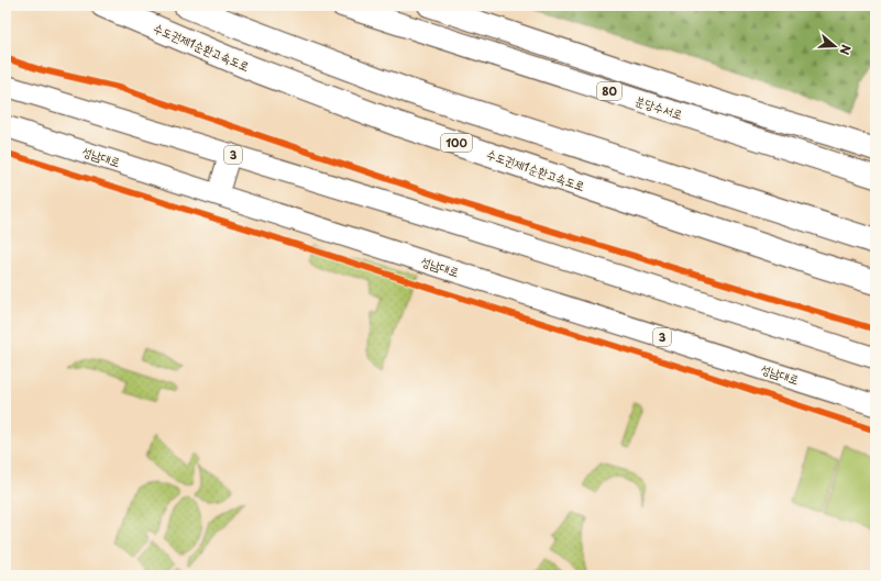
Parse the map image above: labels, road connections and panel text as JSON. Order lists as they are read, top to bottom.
{
  "streets": {
    "highway": [
      "수도권제1순환고속도로",
      "80",
      "분당수서로",
      "100"
    ],
    "main road": ["3", "성남대로"]
  },
  "north": "right"
}
